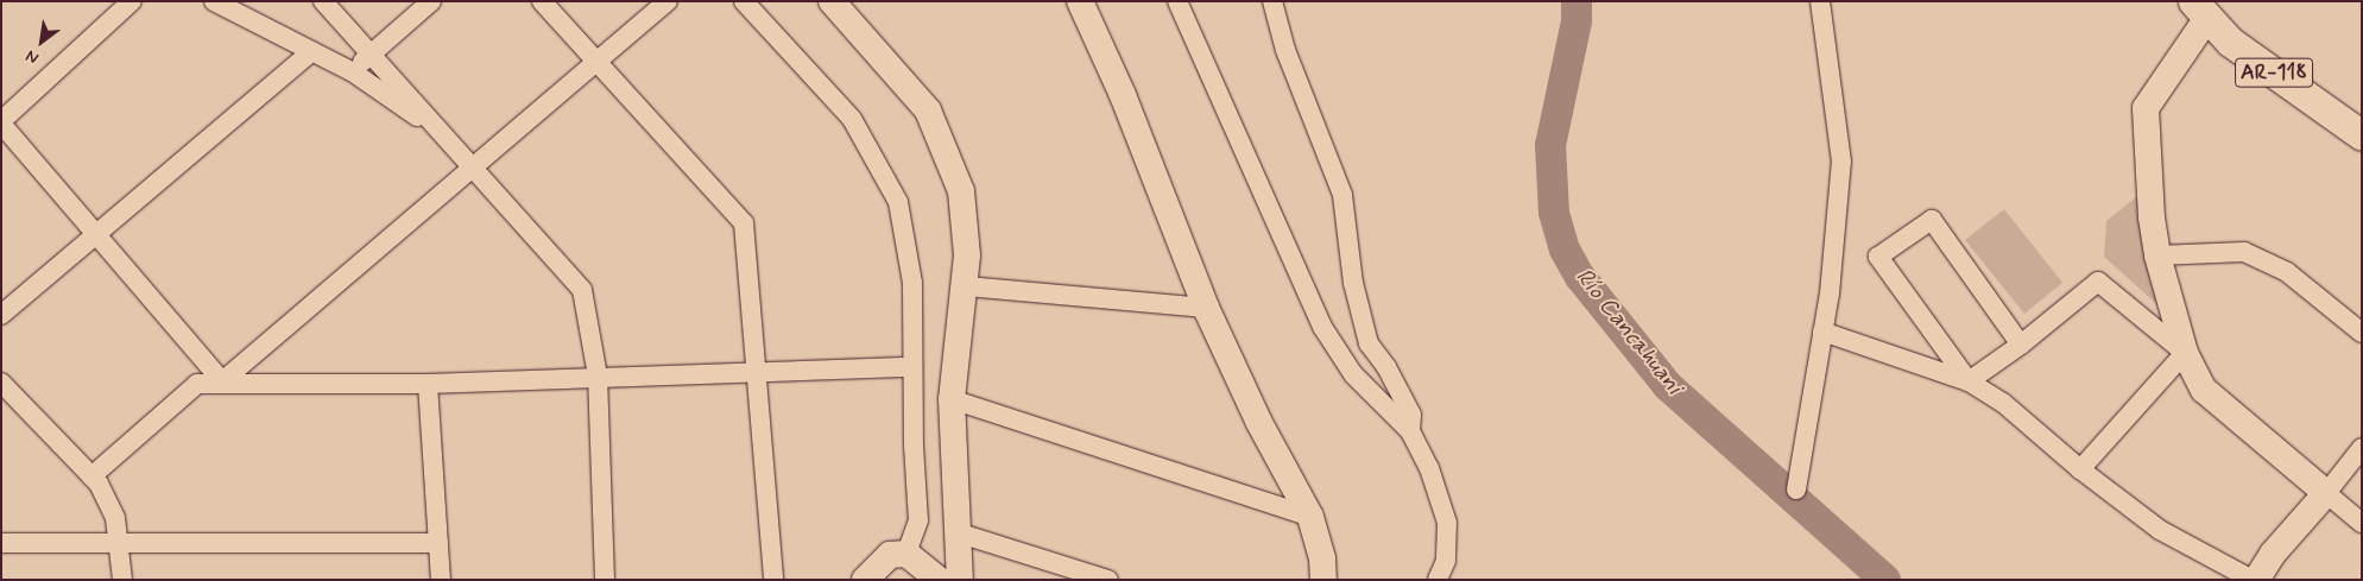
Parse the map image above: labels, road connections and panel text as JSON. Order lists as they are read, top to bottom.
{
  "streets": {
    "main road": ["AR-118"]
  },
  "water": ["Río Cancahuani"],
  "north": "bottom left"
}
